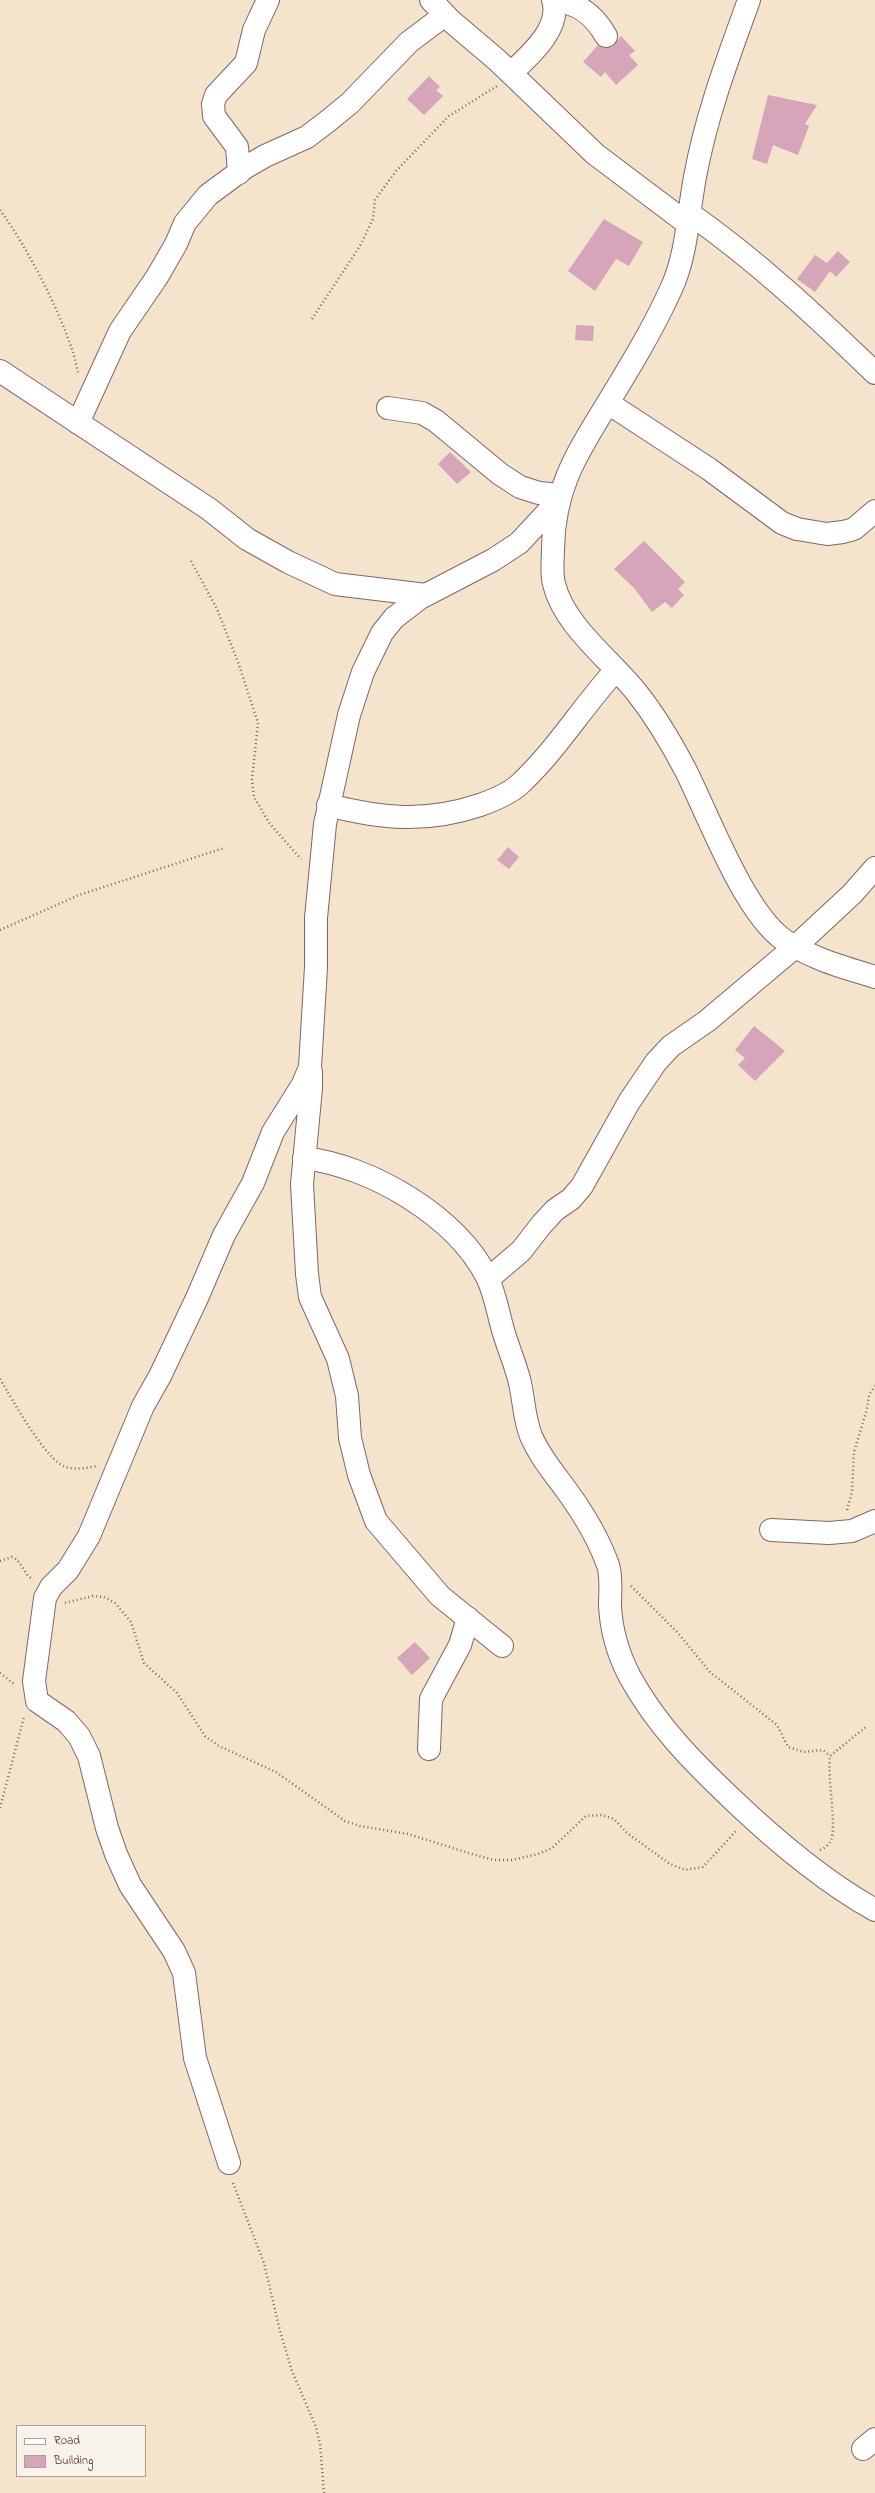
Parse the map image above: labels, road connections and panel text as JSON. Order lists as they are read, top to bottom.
{
  "legend": ["Road", "Building"]
}
